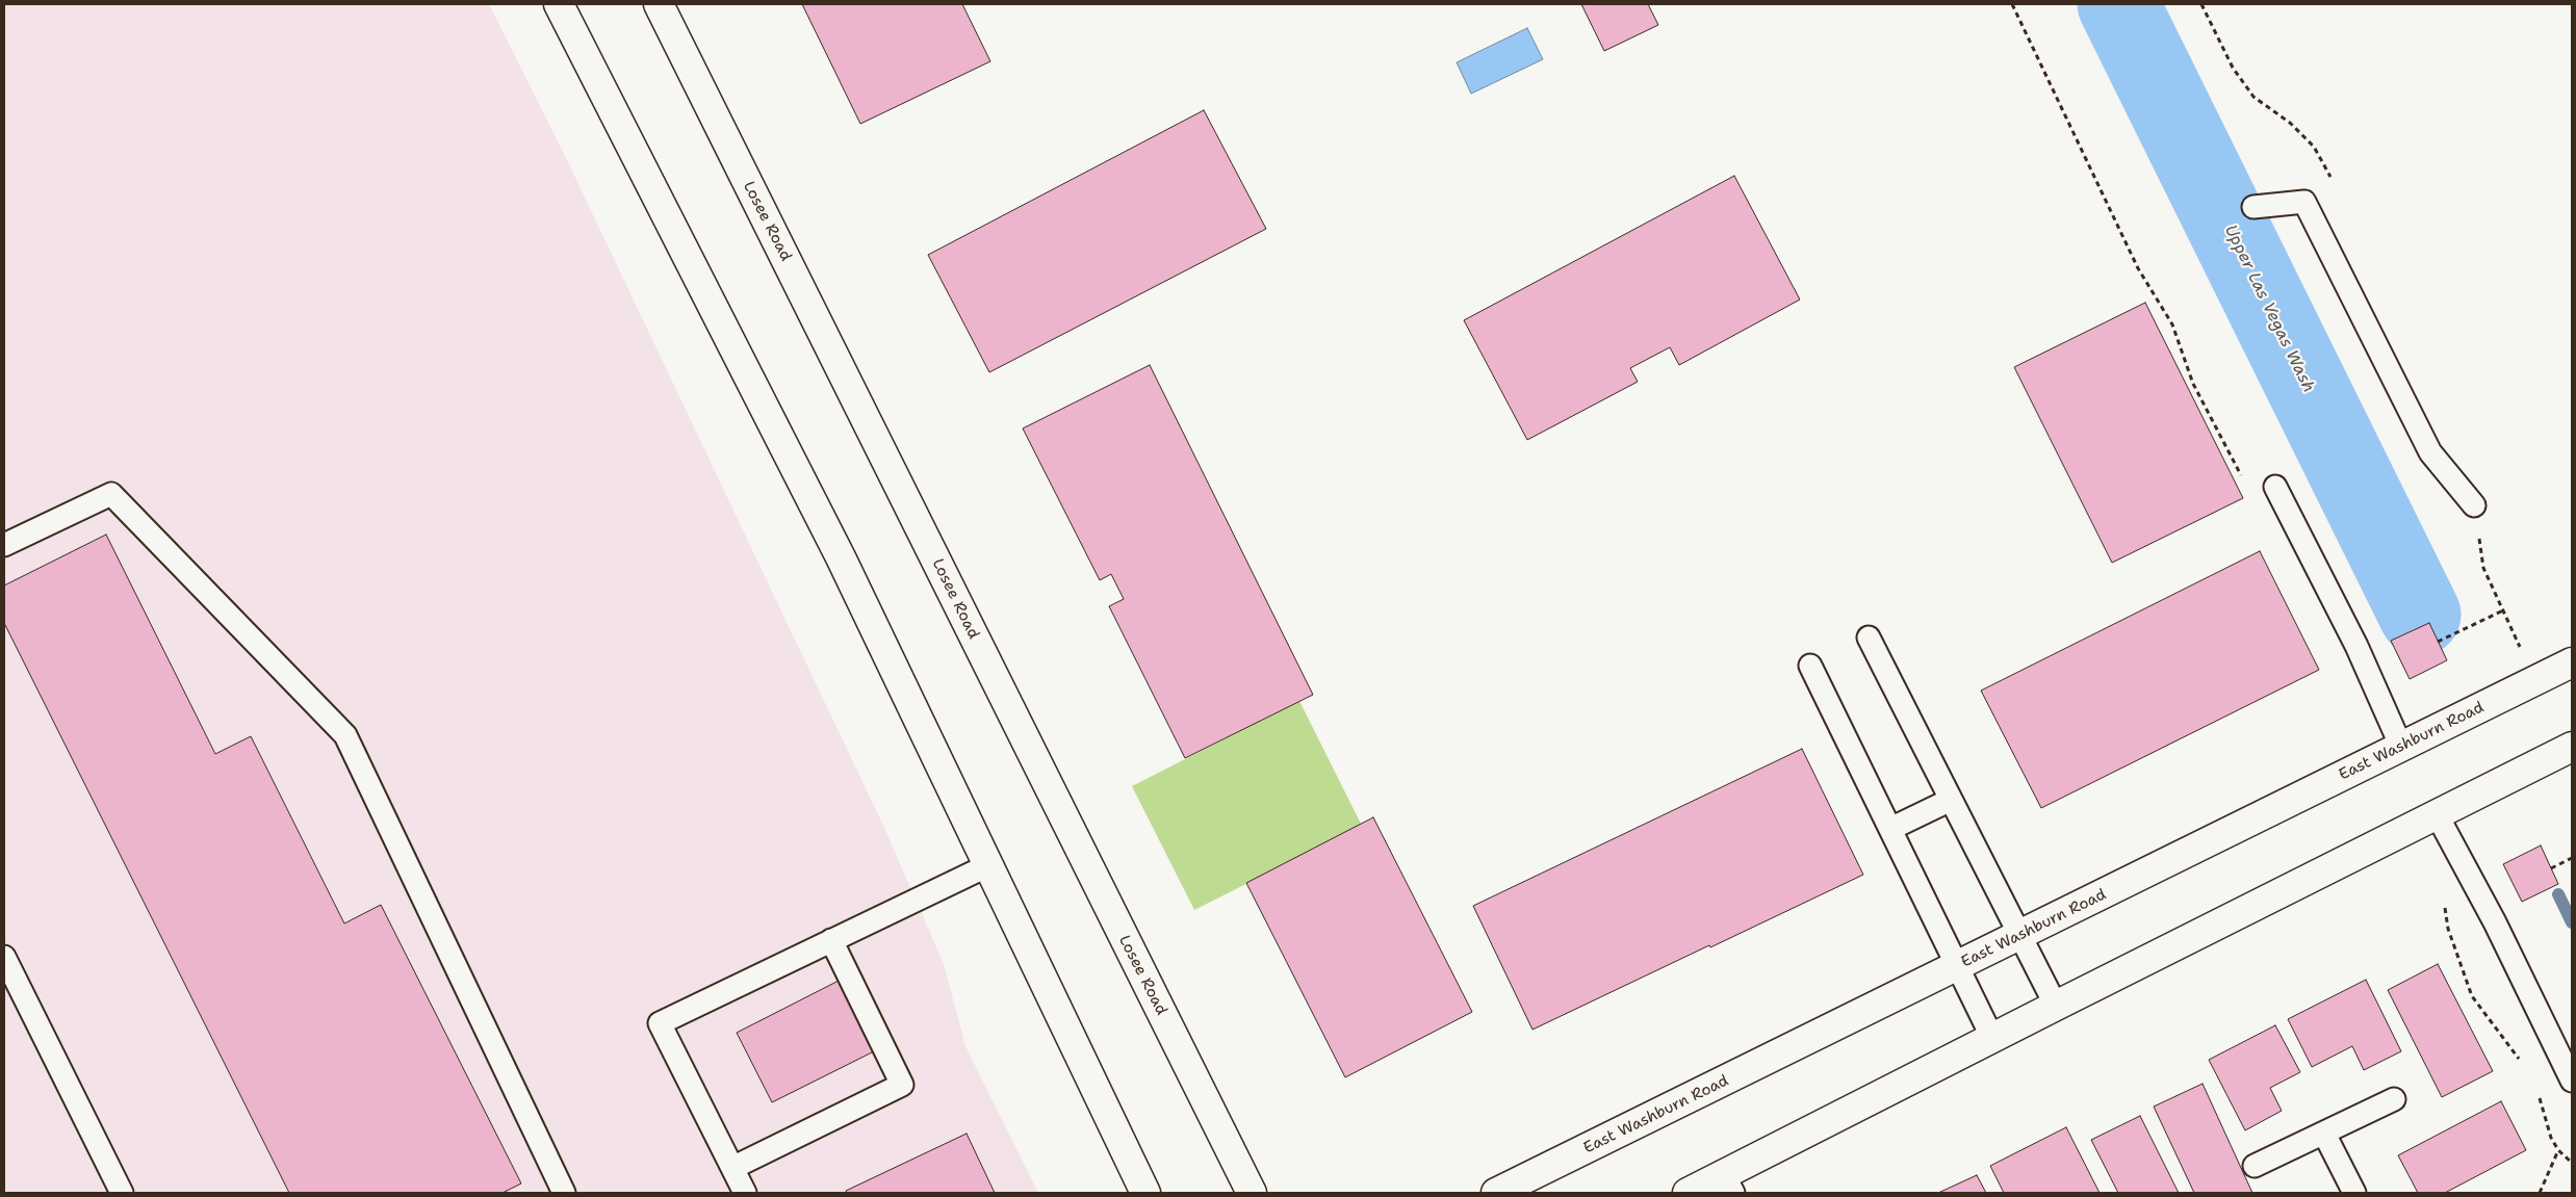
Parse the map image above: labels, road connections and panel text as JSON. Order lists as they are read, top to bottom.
{
  "streets": {
    "main road": ["Losee Road", "East Washburn Road"]
  },
  "water": ["Upper Las Vegas Wash"]
}
